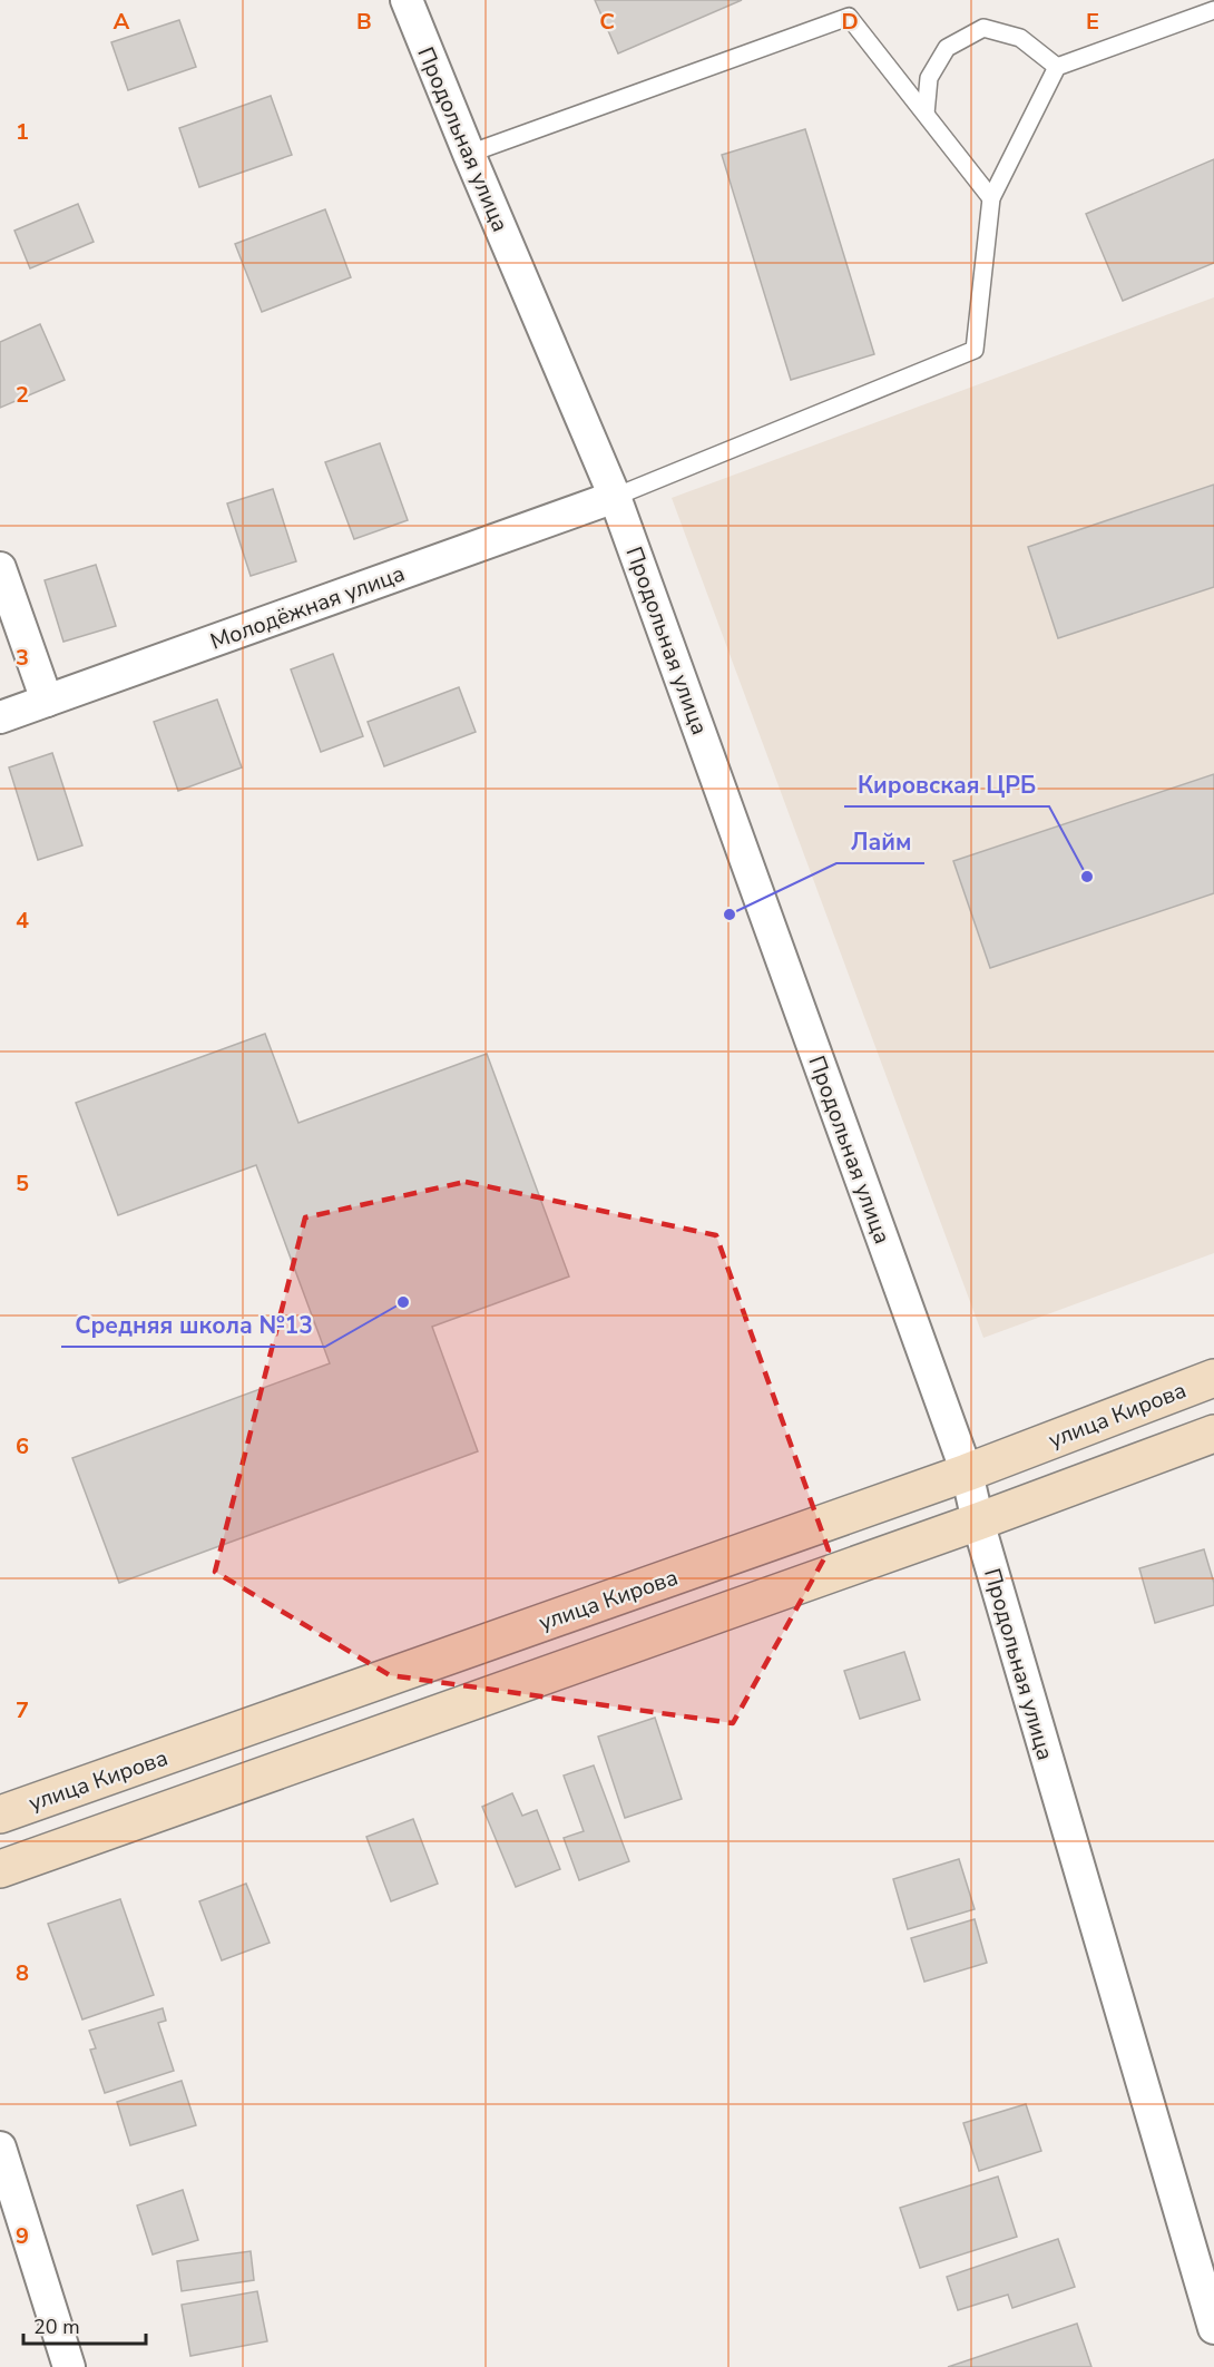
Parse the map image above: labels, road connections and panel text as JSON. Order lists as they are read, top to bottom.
{
  "streets": {
    "street": ["Продольная улица", "Молодёжная улица", "улица Кирова"]
  },
  "crossings": [
    ["Продольная улица", "Молодёжная улица"],
    ["Продольная улица", "улица Кирова"]
  ],
  "places": ["Кировская ЦРБ", "Лайм", "Средняя школа №13"],
  "scale_bar": "20 m",
  "grid": {
    "columns": [
      "A",
      "B",
      "C",
      "D",
      "E"
    ],
    "rows": [
      "1",
      "2",
      "3",
      "4",
      "5",
      "6",
      "7",
      "8",
      "9"
    ]
  }
}
